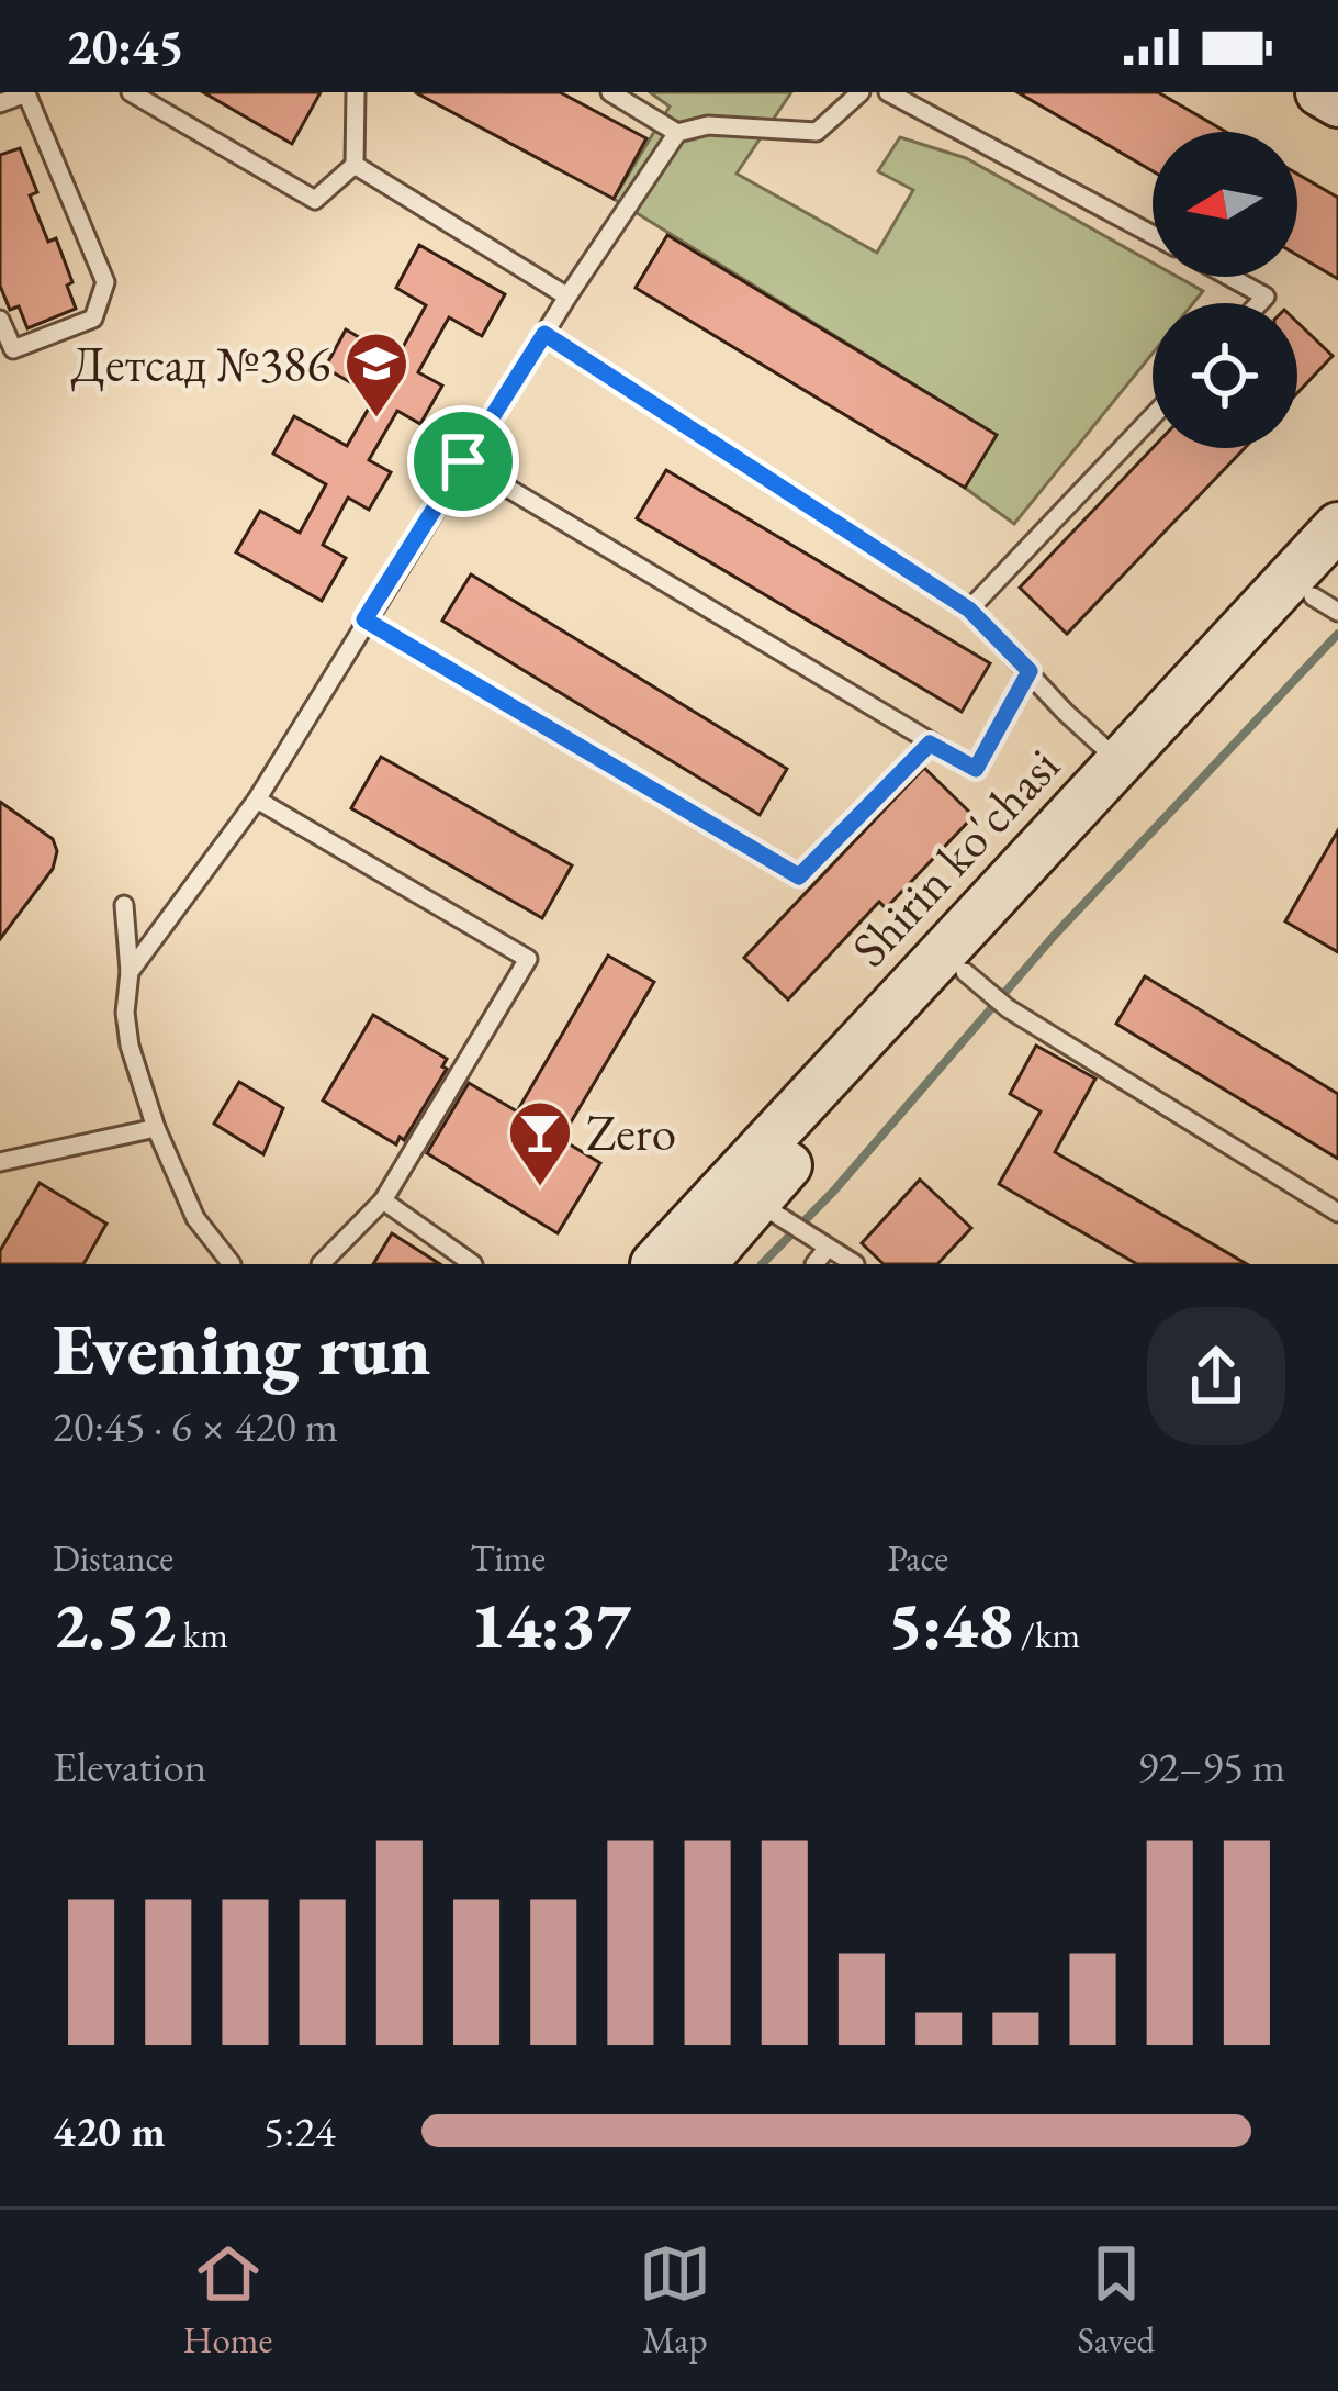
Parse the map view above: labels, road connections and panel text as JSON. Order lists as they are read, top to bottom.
{
  "streets": {
    "main road": ["Shirin ko'chasi"]
  },
  "places": {
    "school or university": ["Детсад №386"],
    "bar": ["Zero"]
  },
  "north": "left",
  "page": {
    "status": "20:45",
    "heading": ["Evening run", "20:45 · 6 × 420 m"],
    "stats": [
      ["Distance", "2.52 km"],
      ["Time", "14:37"],
      ["Pace", "5:48 /km"]
    ],
    "chart": ["Elevation", "92–95 m"],
    "list": [
      {
        "name": "420 m",
        "note": "5:24"
      }
    ],
    "tabs": ["Home", "Map", "Saved"]
  }
}
